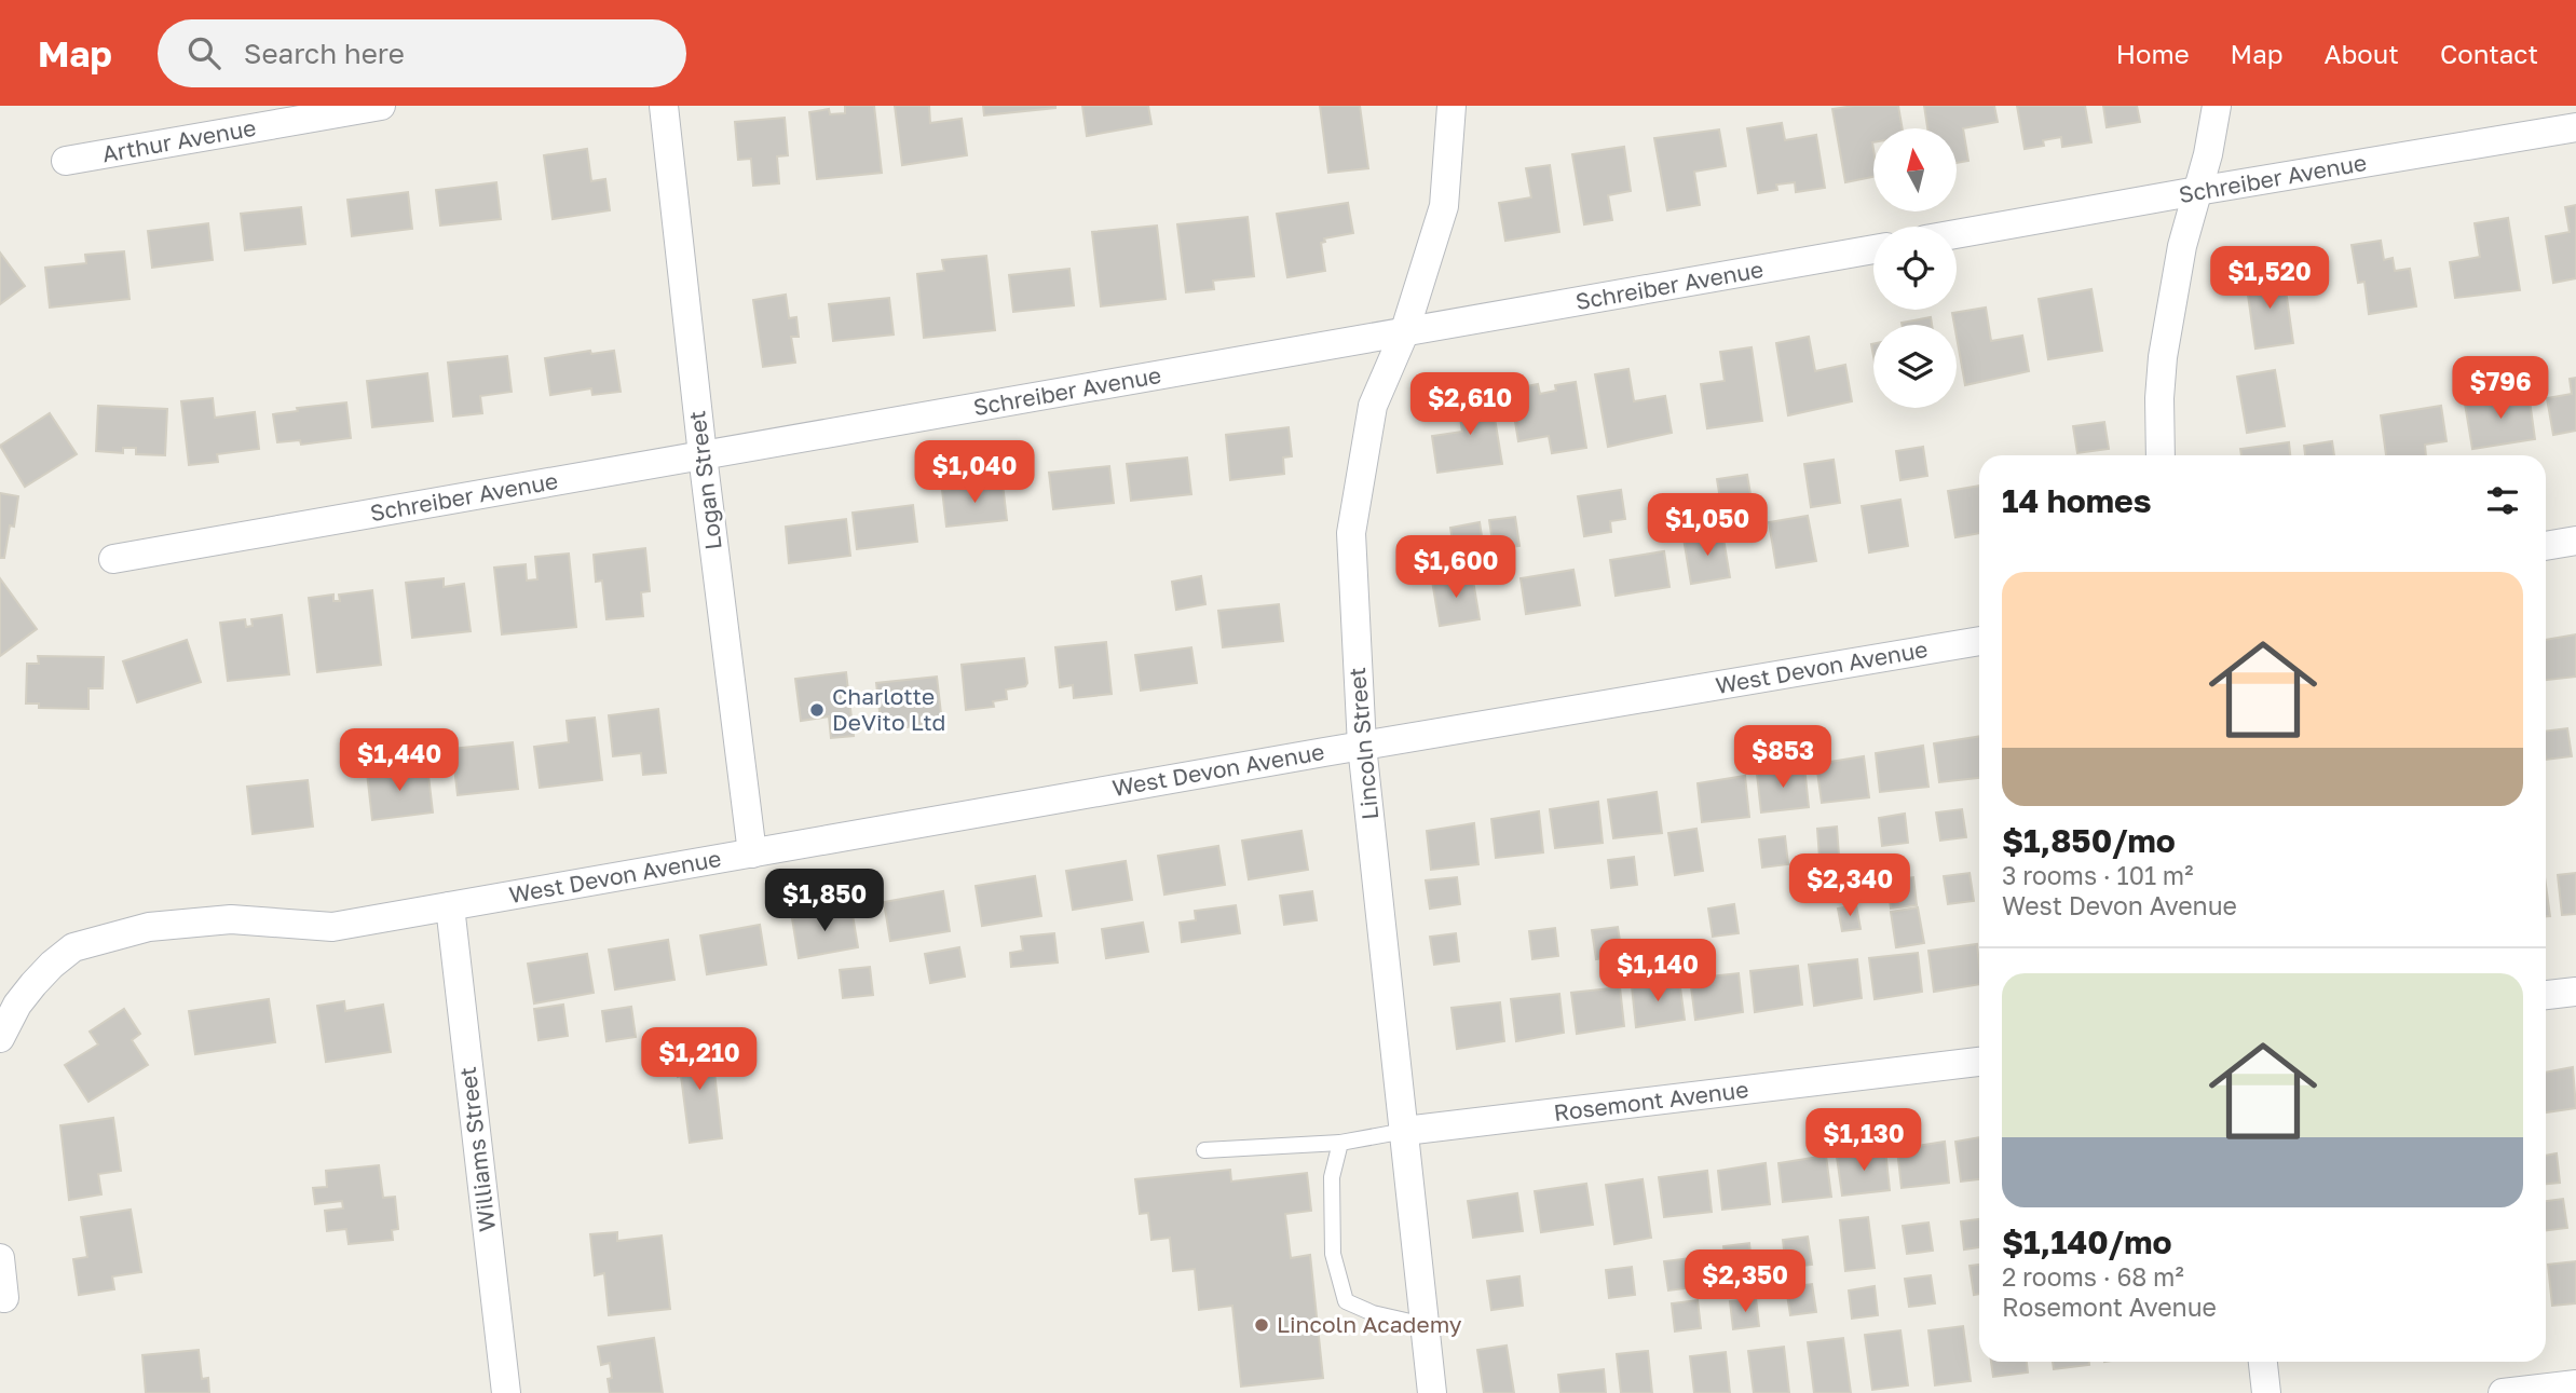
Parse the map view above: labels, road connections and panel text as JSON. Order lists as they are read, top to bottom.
{
  "streets": {
    "street": [
      "Arthur Avenue",
      "Schreiber Avenue",
      "Logan Street",
      "West Devon Avenue",
      "Lincoln Street",
      "Rosemont Avenue",
      "Williams Street"
    ]
  },
  "crossings": [
    ["Schreiber Avenue", "Logan Street"],
    ["Schreiber Avenue", "Lincoln Street"],
    ["Logan Street", "West Devon Avenue"],
    ["West Devon Avenue", "Lincoln Street"],
    ["West Devon Avenue", "Williams Street"],
    ["Lincoln Street", "Rosemont Avenue"]
  ],
  "places": ["Charlotte DeVito Ltd", "Lincoln Academy"],
  "north": "top",
  "page": {
    "header": "Map",
    "search": "Search here",
    "nav": [
      "Home",
      "Map",
      "About",
      "Contact"
    ],
    "price": [
      "$1,520",
      "$796",
      "$2,610",
      "$1,040",
      "$1,050",
      "$1,600",
      "$853",
      "$1,440",
      "$2,340",
      "$1,850",
      "$1,140",
      "$1,210",
      "$1,130",
      "$2,350"
    ],
    "heading": "14 homes",
    "list": [
      {
        "name": "$1,850/mo",
        "note": "3 rooms · 101 m² · West Devon Avenue"
      },
      {
        "name": "$1,140/mo",
        "note": "2 rooms · 68 m² · Rosemont Avenue"
      }
    ]
  }
}
